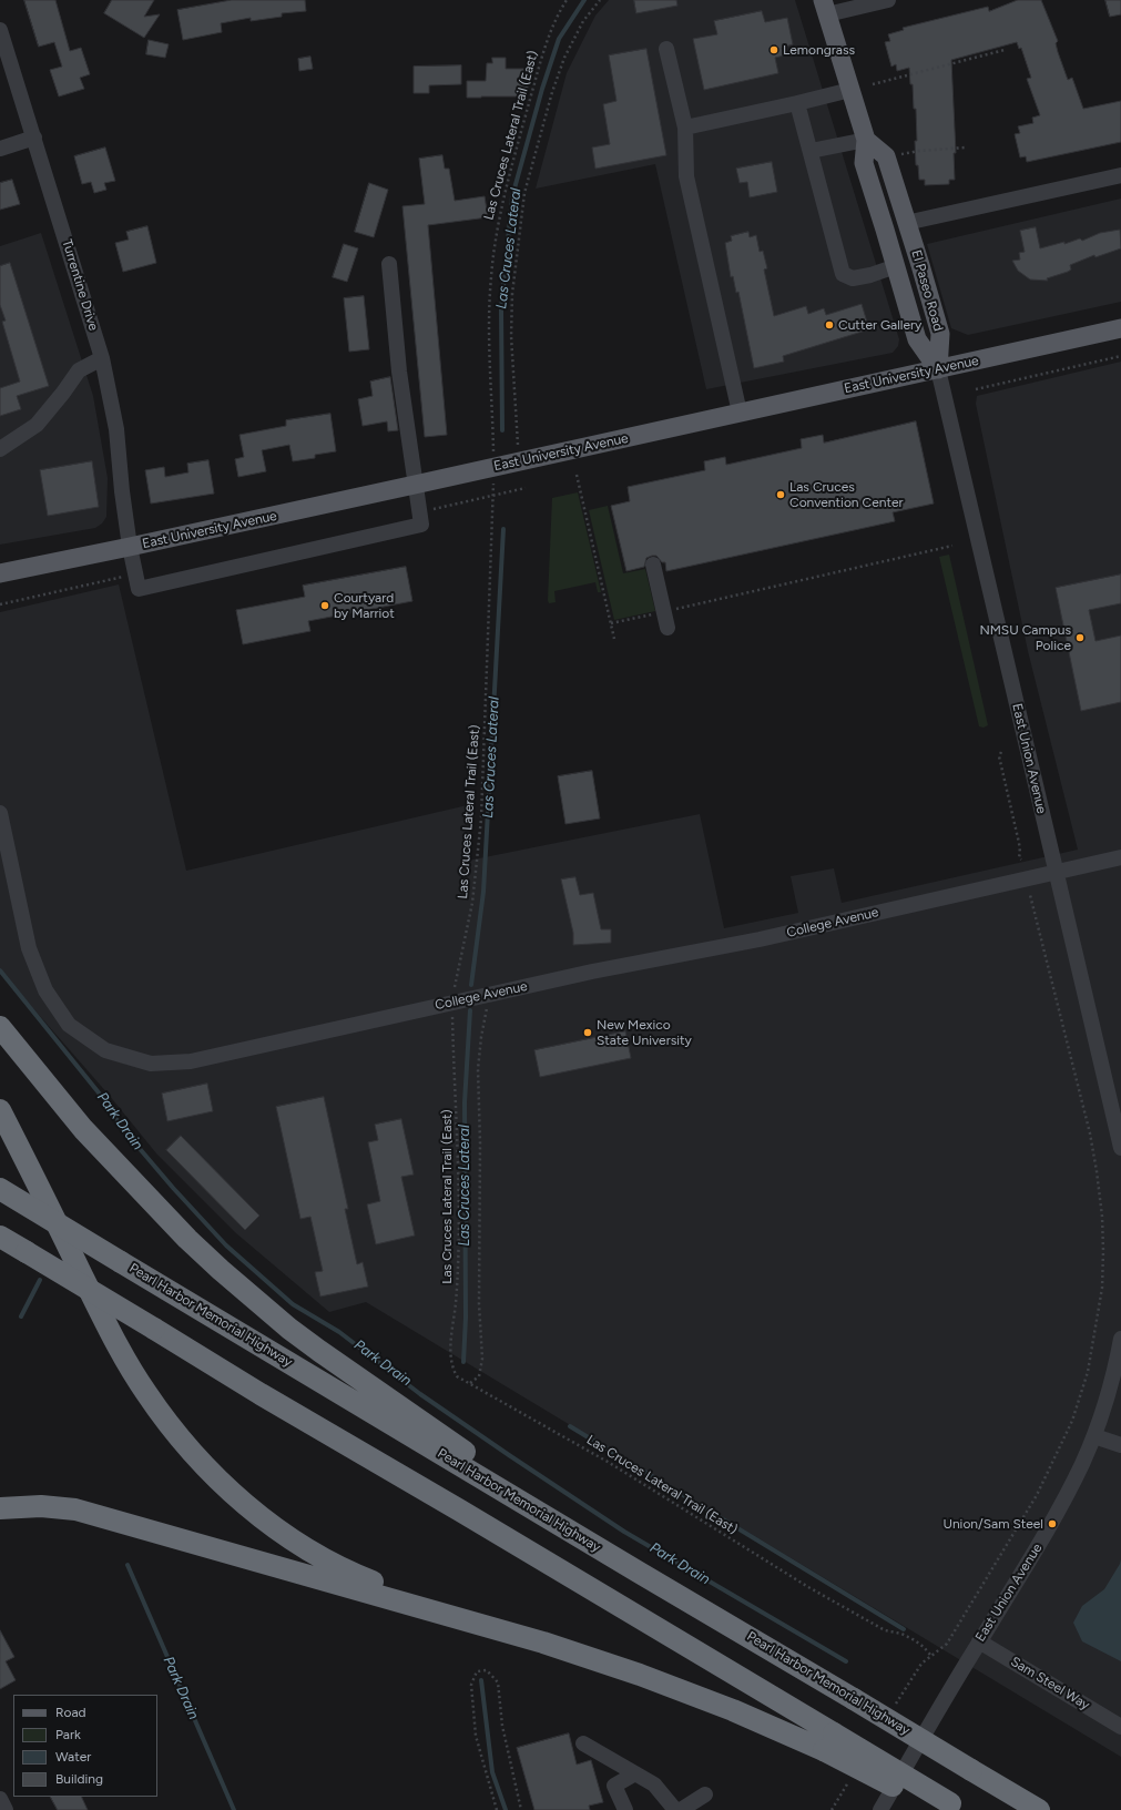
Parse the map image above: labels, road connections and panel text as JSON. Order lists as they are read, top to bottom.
{
  "streets": {
    "highway": ["Pearl Harbor Memorial Highway"],
    "main road": ["El Paseo Road", "East University Avenue"],
    "street": [
      "Turrentine Drive",
      "East Union Avenue",
      "College Avenue",
      "Sam Steel Way"
    ],
    "path": ["Las Cruces Lateral Trail (East)"]
  },
  "crossings": [
    ["Las Cruces Lateral Trail (East)", "East University Avenue"],
    ["Las Cruces Lateral Trail (East)", "College Avenue"],
    ["Turrentine Drive", "East University Avenue"],
    ["El Paseo Road", "East University Avenue"],
    ["El Paseo Road", "East Union Avenue"],
    ["East University Avenue", "East Union Avenue"],
    ["East Union Avenue", "College Avenue"],
    ["East Union Avenue", "Sam Steel Way"]
  ],
  "water": ["Las Cruces Lateral", "Park Drain"],
  "places": [
    "Lemongrass",
    "Cutter Gallery",
    "Las Cruces Convention Center",
    "Courtyard by Marriot",
    "NMSU Campus Police",
    "New Mexico State University",
    "Union/Sam Steel"
  ],
  "legend": [
    "Road",
    "Park",
    "Water",
    "Building"
  ]
}
